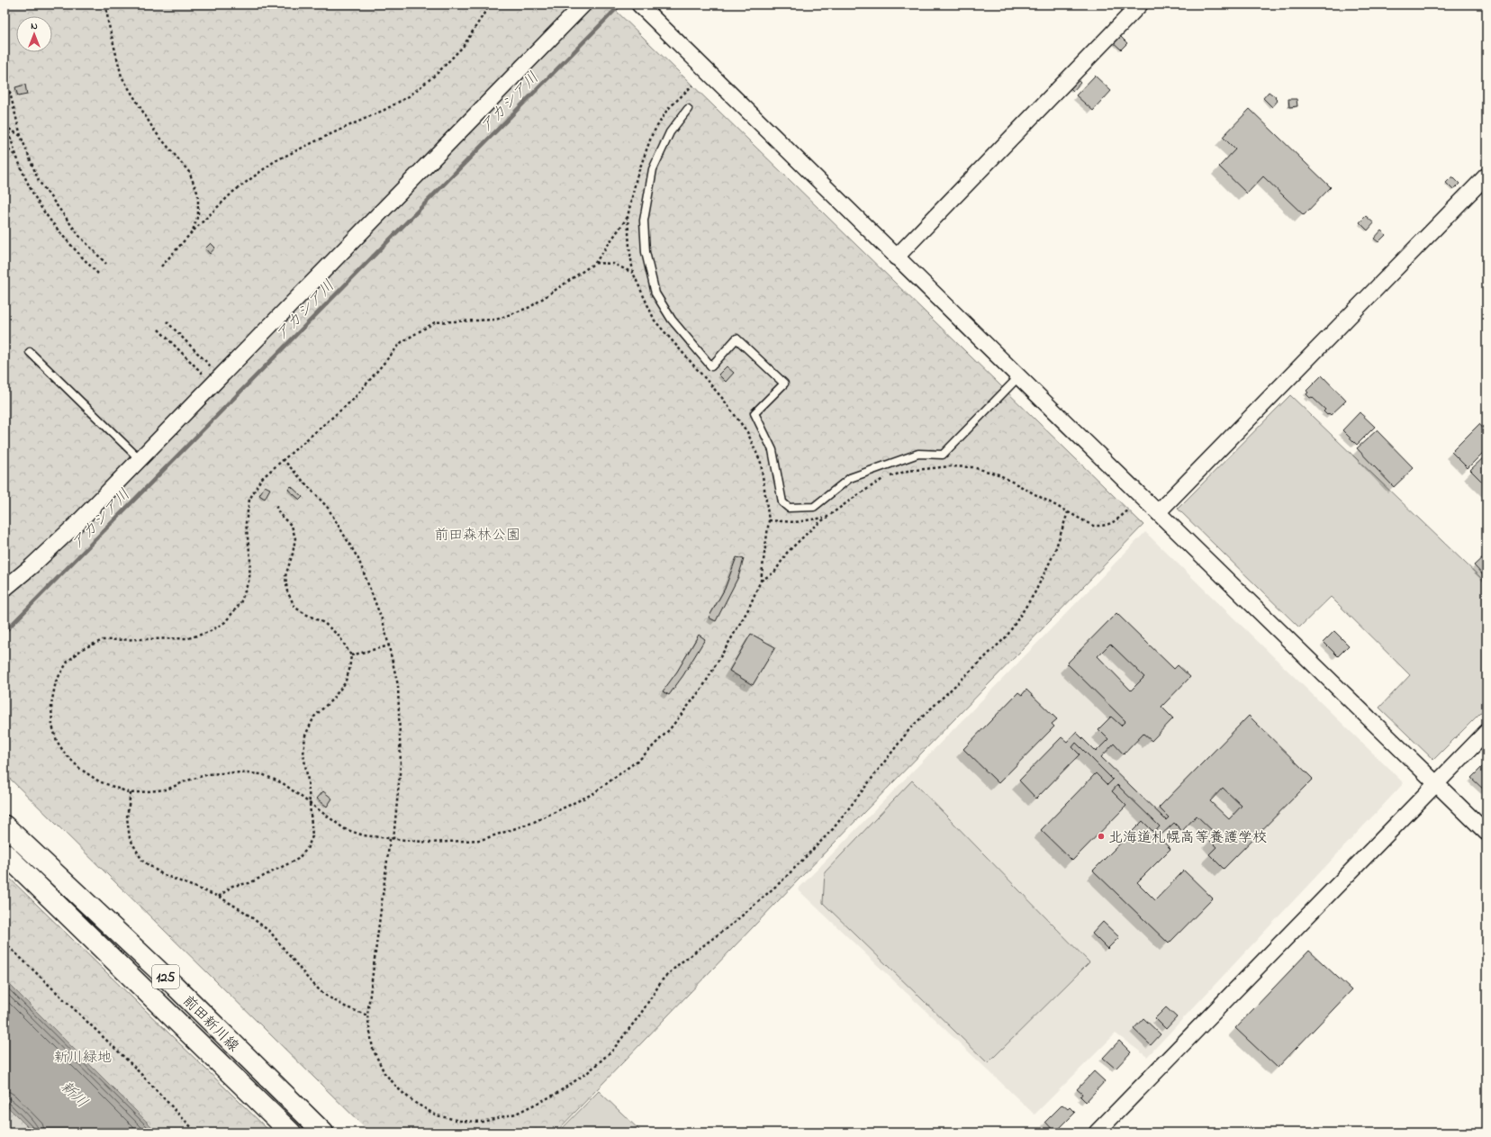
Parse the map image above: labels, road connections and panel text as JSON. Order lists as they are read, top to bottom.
{
  "streets": {
    "main road": ["125", "前田新川線"]
  },
  "water": ["アカシア川", "新川"],
  "parks": ["前田森林公園", "新川緑地"],
  "places": ["北海道札幌高等養護学校"],
  "north": "top"
}
